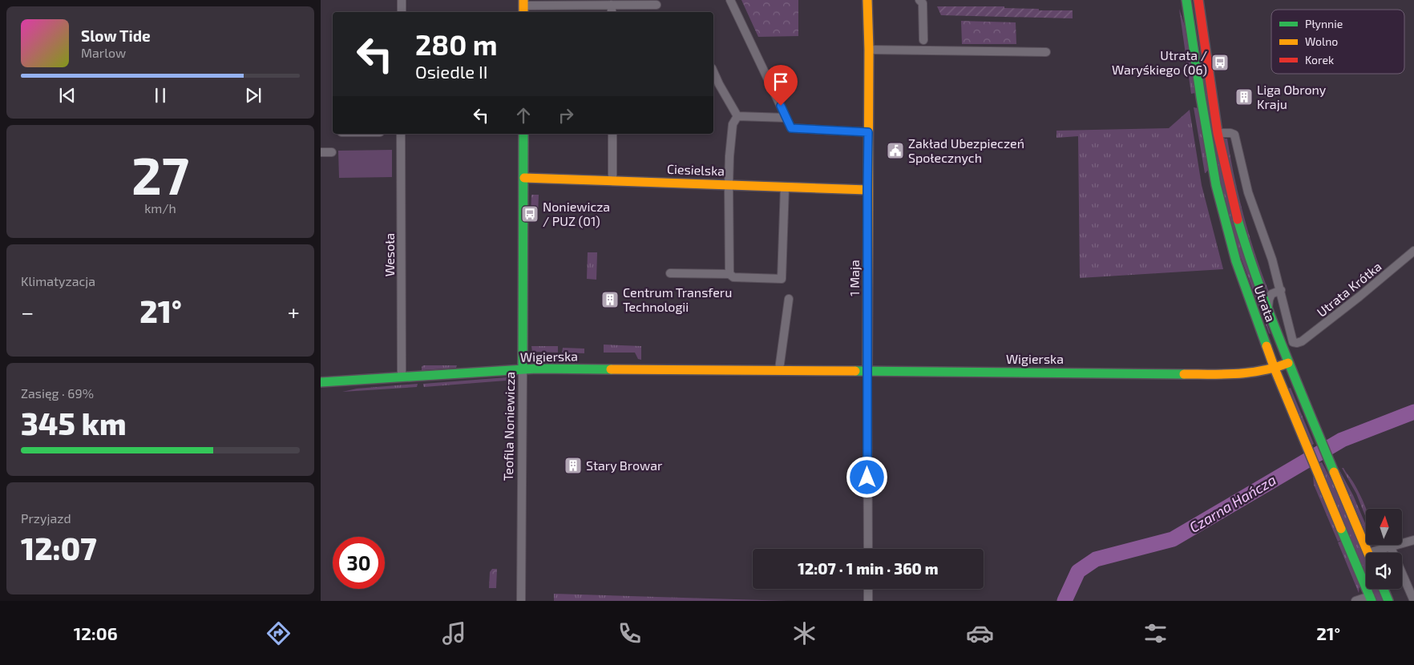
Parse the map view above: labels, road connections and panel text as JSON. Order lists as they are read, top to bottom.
{
  "streets": {
    "main road": [
      "Ciesielska",
      "1 Maja",
      "Utrata",
      "Wigierska",
      "Teofila Noniewicza"
    ],
    "street": ["Wesoła", "Utrata Krótka"]
  },
  "crossings": [
    ["Ciesielska", "1 Maja"],
    ["Ciesielska", "Teofila Noniewicza"],
    ["Wesoła", "Wigierska"],
    ["1 Maja", "Wigierska"],
    ["Utrata", "Wigierska"],
    ["Wigierska", "Teofila Noniewicza"]
  ],
  "water": ["Czarna Hańcza"],
  "places": {
    "bus stop": ["Utrata / Waryśkiego (06)", "Noniewicza / PUZ (01)"],
    "building": ["Liga Obrony Kraju", "Centrum Transferu Technologii", "Stary Browar"],
    "public building": ["Zakład Ubezpieczeń Społecznych"]
  },
  "legend": ["Płynnie", "Wolno", "Korek"],
  "north": "top",
  "page": {
    "turn": ["280 m", "Osiedle II"],
    "song": ["Slow Tide", "Marlow"],
    "tile": [
      ["27", "km/h"],
      "Klimatyzacja",
      ["Zasięg · 69%", "345 km"],
      ["Przyjazd", "12:07"]
    ],
    "heat": ["−", "21°", "+"],
    "limit": "30",
    "trip": "12:07 · 1 min · 360 m",
    "tabs": ["12:06", "21°"]
  }
}
